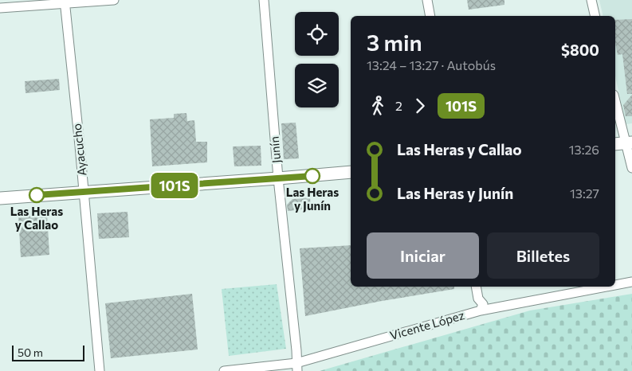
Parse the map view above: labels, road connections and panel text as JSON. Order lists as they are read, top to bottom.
{
  "streets": {
    "street": ["Ayacucho", "Junín", "Vicente López"]
  },
  "crossings": [
    ["Junín", "Vicente López"]
  ],
  "places": ["Las Heras y Junín", "Las Heras y Callao"],
  "lines": ["bus line 101S"],
  "scale_bar": "50 m",
  "page": {
    "on_map": "101S",
    "heading": ["3 min", "13:24 – 13:27 · Autobús", "$800"],
    "legs": ["2", "101S"],
    "list": [
      {
        "name": "Las Heras y Callao",
        "value": "13:26"
      },
      {
        "name": "Las Heras y Junín",
        "value": "13:27"
      }
    ],
    "buttons": ["Iniciar", "Billetes"],
    "scale": "50 m"
  }
}
